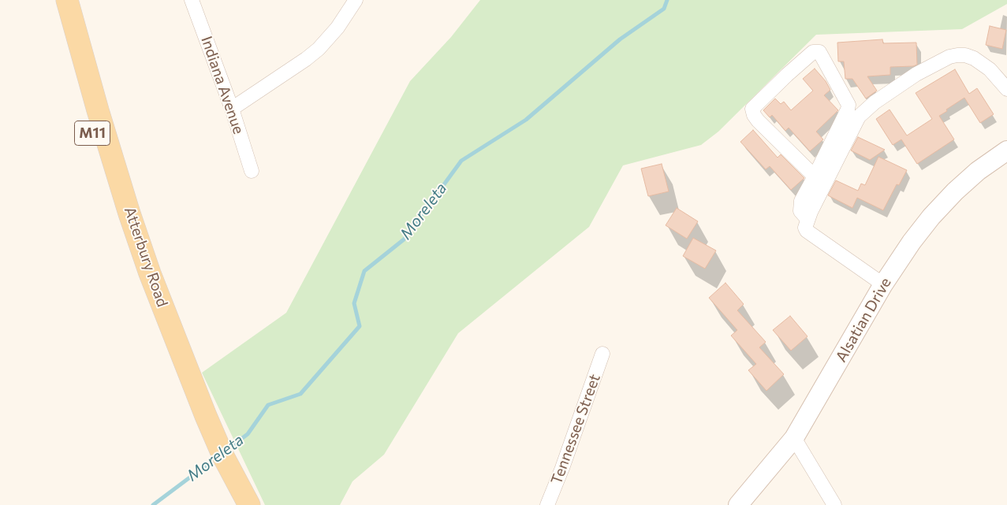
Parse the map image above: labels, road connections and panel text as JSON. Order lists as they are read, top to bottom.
{
  "streets": {
    "main road": ["M11", "Atterbury Road"],
    "street": ["Indiana Avenue", "Alsatian Drive", "Tennessee Street"]
  },
  "water": ["Moreleta"]
}
